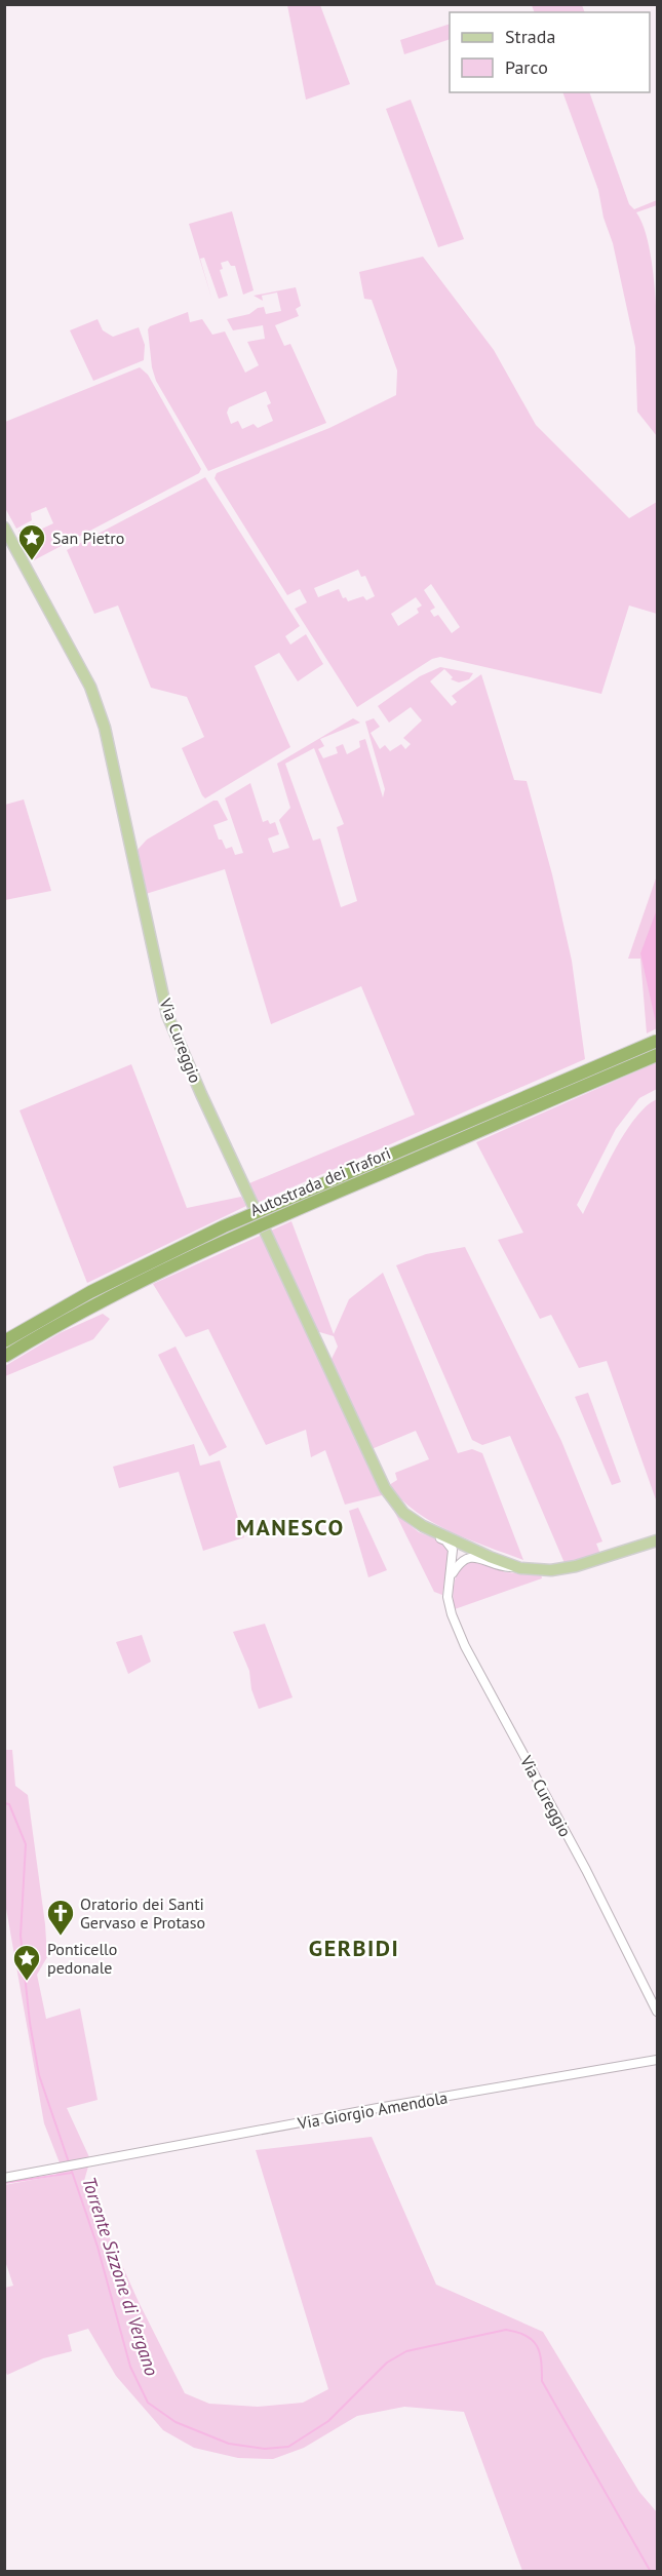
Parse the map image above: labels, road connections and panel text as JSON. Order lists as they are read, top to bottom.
{
  "streets": {
    "highway": ["Autostrada dei Trafori"],
    "main road": ["Via Cureggio"],
    "street": ["Via Giorgio Amendola"]
  },
  "districts": ["MANESCO", "GERBIDI"],
  "water": ["Torrente Sizzone di Vergano"],
  "places": {
    "place": ["San Pietro", "Ponticello pedonale"],
    "church": ["Oratorio dei Santi Gervaso e Protaso"]
  },
  "legend": ["Strada", "Parco"]
}
